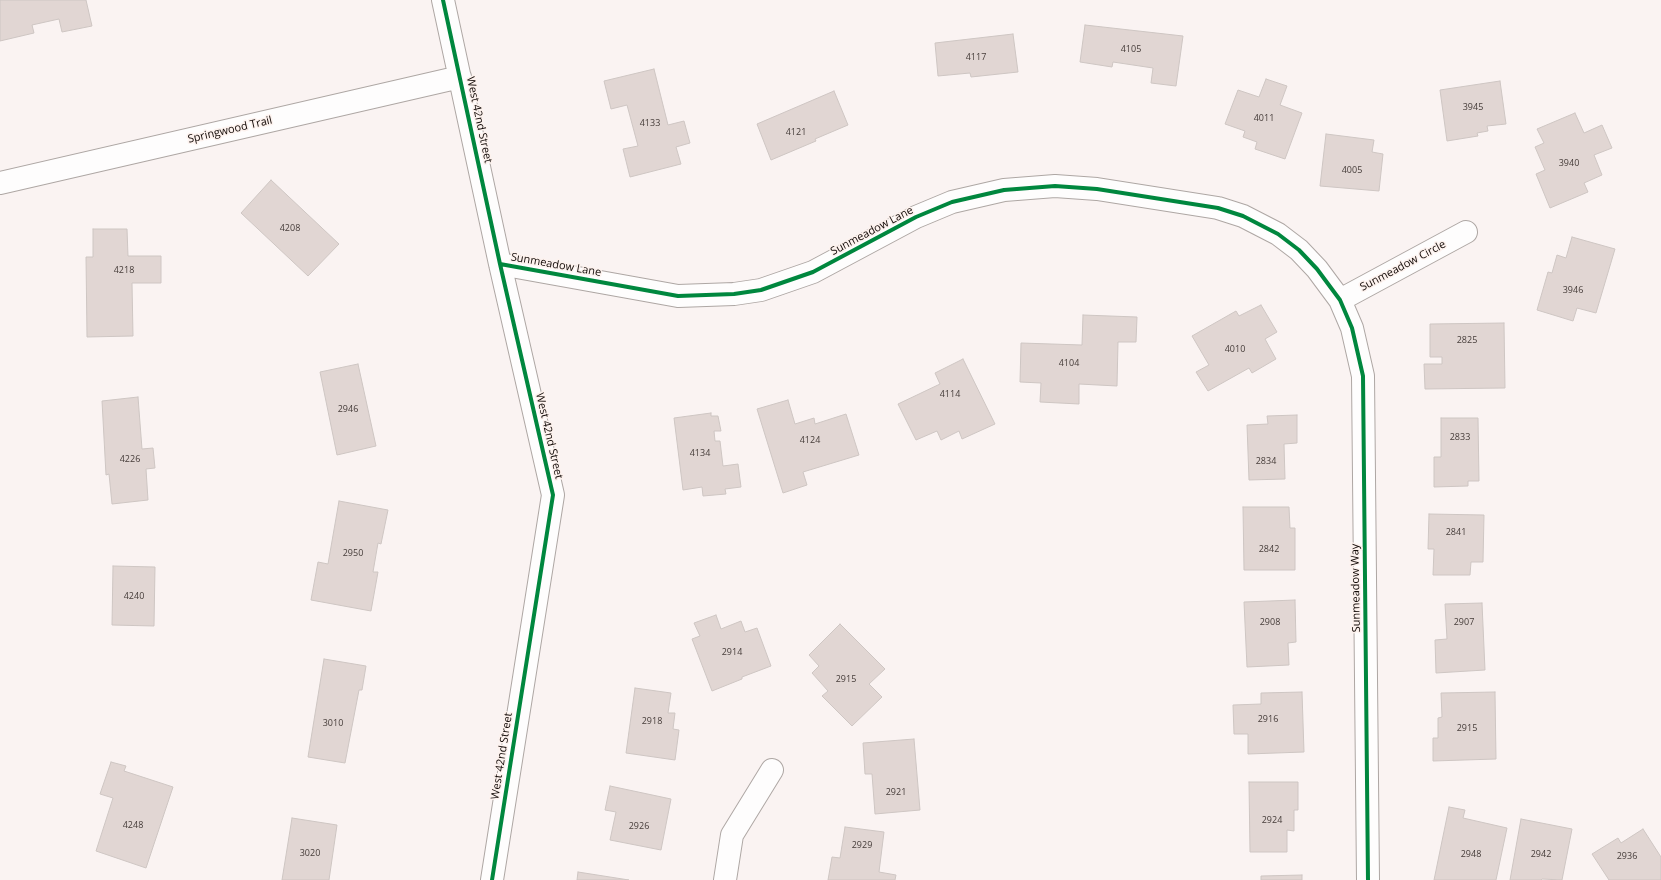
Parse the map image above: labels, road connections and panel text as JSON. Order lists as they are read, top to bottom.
{
  "streets": {
    "street": [
      "West 42nd Street",
      "Springwood Trail",
      "Sunmeadow Lane",
      "Sunmeadow Circle",
      "Sunmeadow Way"
    ]
  },
  "crossings": [
    ["West 42nd Street", "Springwood Trail"],
    ["West 42nd Street", "Sunmeadow Lane"],
    ["Sunmeadow Lane", "Sunmeadow Circle"],
    ["Sunmeadow Lane", "Sunmeadow Way"],
    ["Sunmeadow Circle", "Sunmeadow Way"]
  ],
  "house_numbers": [
    "4105",
    "4117",
    "3945",
    "4011",
    "4133",
    "4121",
    "3940",
    "4005",
    "4208",
    "4218",
    "3946",
    "2825",
    "4010",
    "4104",
    "4114",
    "2946",
    "2833",
    "4124",
    "4134",
    "4226",
    "2834",
    "2841",
    "2842",
    "2950",
    "4240",
    "2908",
    "2907",
    "2914",
    "2915",
    "2916",
    "2918",
    "3010",
    "2915",
    "2921",
    "2924",
    "4248",
    "2926",
    "2929",
    "3020",
    "2948",
    "2942",
    "2936"
  ]
}
